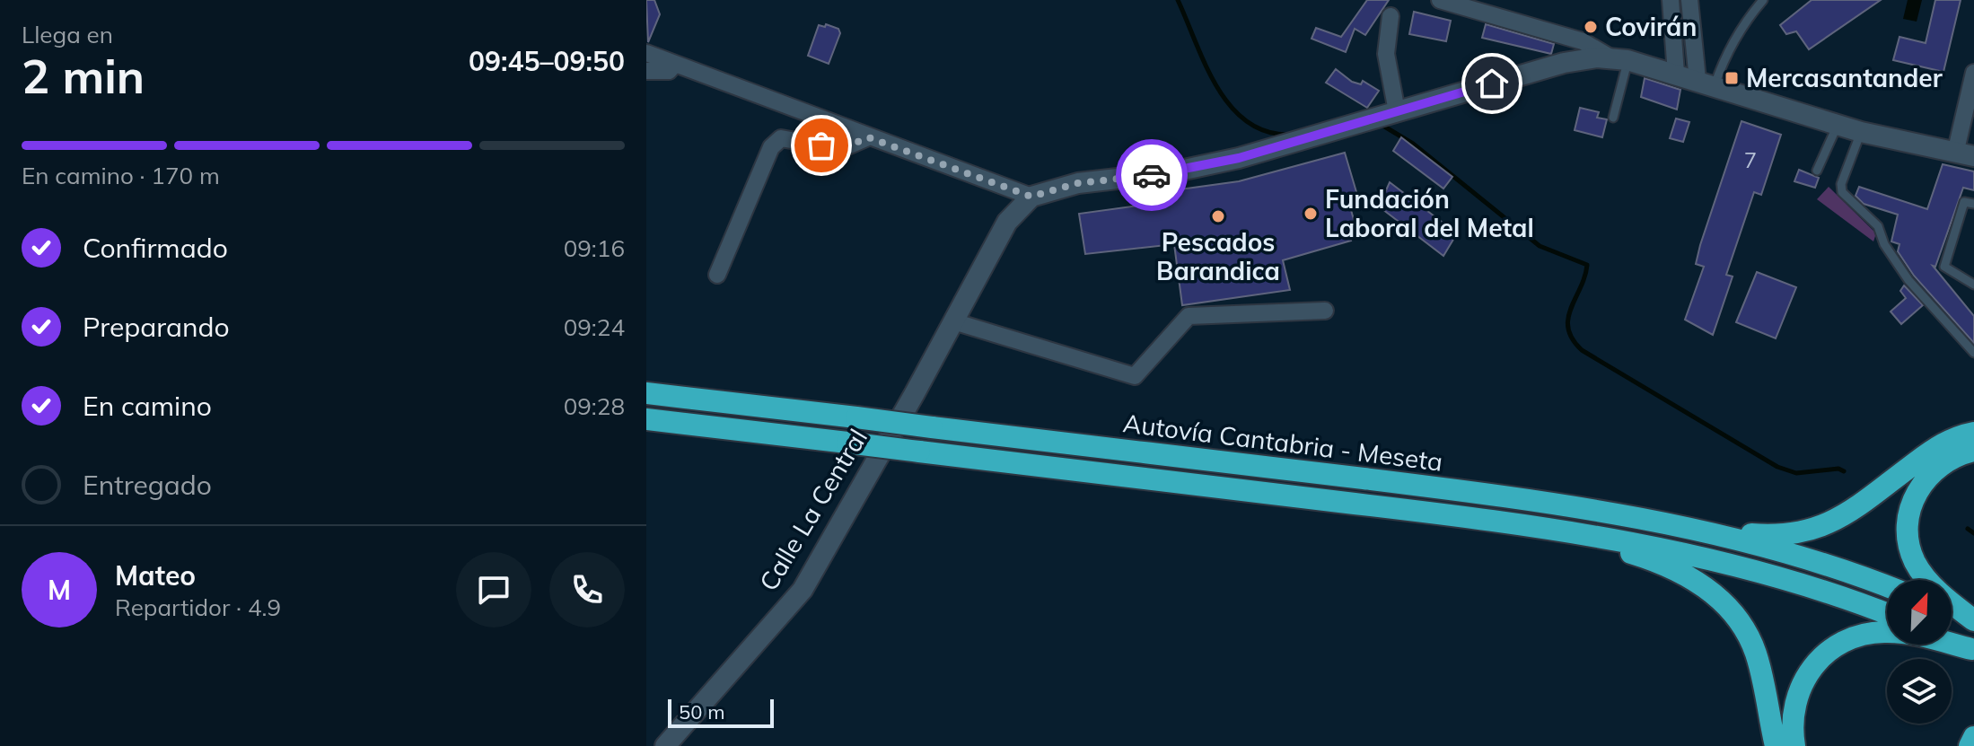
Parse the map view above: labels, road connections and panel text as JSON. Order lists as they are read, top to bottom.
{
  "streets": {
    "highway": ["Autovía Cantabria - Meseta"],
    "street": ["Calle La Central"]
  },
  "places": {
    "other": ["Covirán", "Fundación Laboral del Metal", "Pescados Barandica"],
    "transit": ["Mercasantander"]
  },
  "house_numbers": ["7"],
  "scale_bar": "50 m",
  "north": "top right",
  "page": {
    "heading": ["2 min", "Llega en", "09:45–09:50"],
    "panel": ["Mateo", "Repartidor · 4.9"],
    "bar": "En camino · 170 m",
    "list": [
      ["Confirmado", "09:16"],
      ["Preparando", "09:24"],
      ["En camino", "09:28"],
      "Entregado"
    ],
    "round": "M",
    "scale": "50 m"
  }
}
